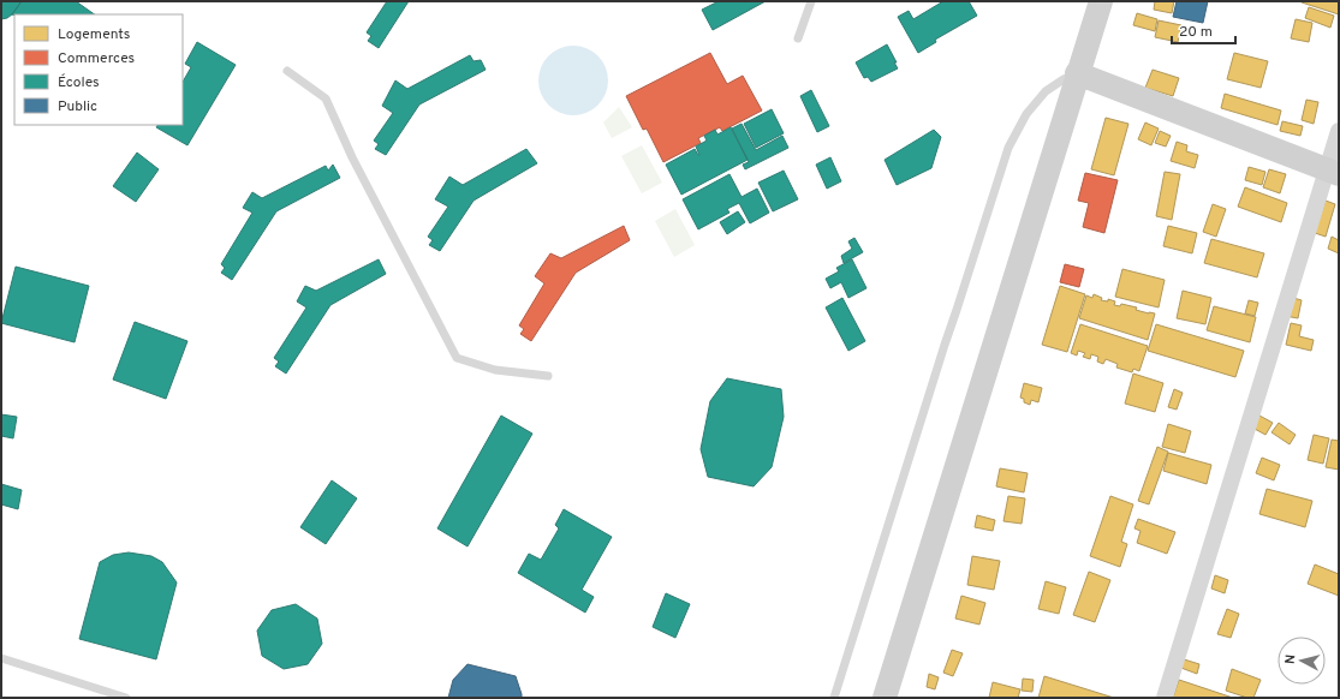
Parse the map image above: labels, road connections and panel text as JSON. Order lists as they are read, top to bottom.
{
  "legend": [
    "Logements",
    "Commerces",
    "Écoles",
    "Public"
  ],
  "scale_bar": "20 m",
  "north": "left"
}
